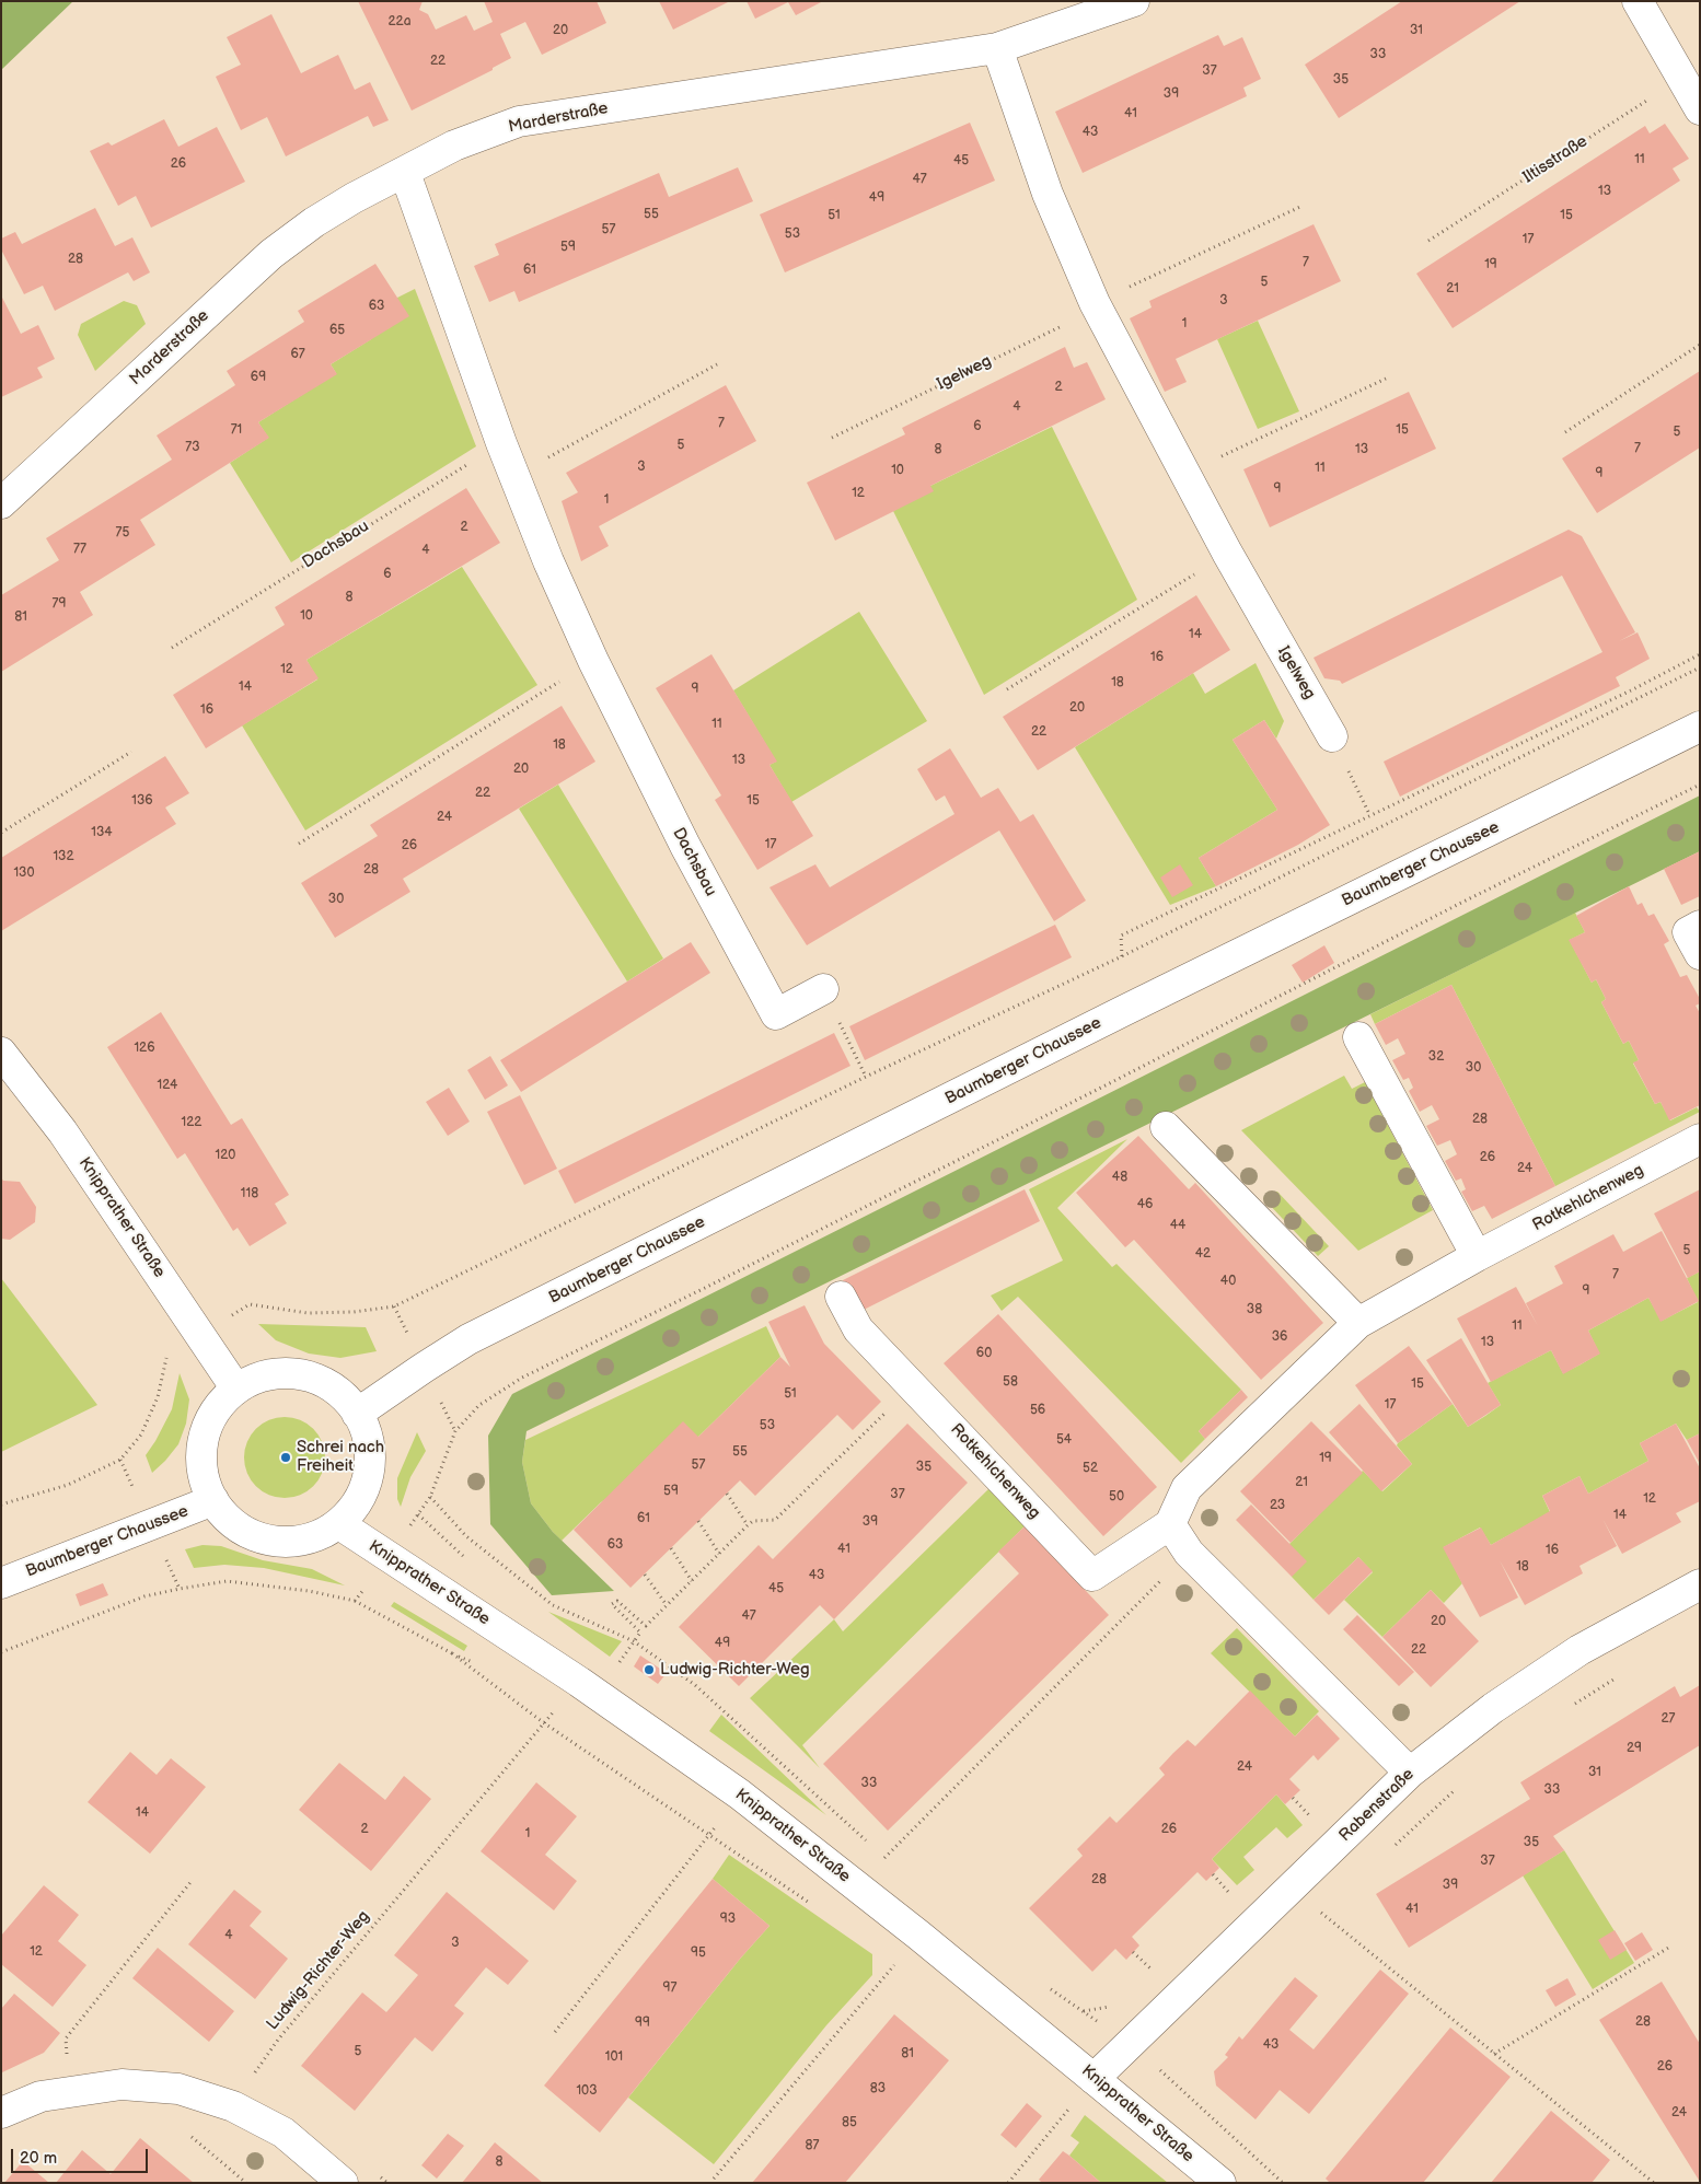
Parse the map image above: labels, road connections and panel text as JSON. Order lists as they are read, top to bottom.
{
  "streets": {
    "street": [
      "Marderstraße",
      "Igelweg",
      "Dachsbau",
      "Baumberger Chaussee",
      "Rotkehlchenweg",
      "Knipprather Straße",
      "Rabenstraße"
    ],
    "path": ["Iltisstraße", "Ludwig-Richter-Weg"]
  },
  "crossings": [
    ["Marderstraße", "Igelweg"],
    ["Marderstraße", "Dachsbau"],
    ["Baumberger Chaussee", "Knipprather Straße"],
    ["Knipprather Straße", "Rabenstraße"],
    ["Knipprather Straße", "Ludwig-Richter-Weg"]
  ],
  "places": ["Schrei nach Freiheit", "Ludwig-Richter-Weg"],
  "house_numbers": [
    "22a",
    "20",
    "31",
    "33",
    "22",
    "37",
    "35",
    "39",
    "41",
    "43",
    "11",
    "45",
    "26",
    "47",
    "13",
    "49",
    "55",
    "51",
    "15",
    "57",
    "53",
    "17",
    "59",
    "28",
    "7",
    "19",
    "61",
    "5",
    "21",
    "3",
    "63",
    "1",
    "65",
    "67",
    "69",
    "2",
    "4",
    "7",
    "6",
    "71",
    "15",
    "5",
    "5",
    "73",
    "7",
    "8",
    "13",
    "3",
    "11",
    "10",
    "9",
    "9",
    "12",
    "1",
    "2",
    "75",
    "77",
    "4",
    "6",
    "8",
    "79",
    "10",
    "81",
    "14",
    "16",
    "12",
    "18",
    "14",
    "9",
    "20",
    "16",
    "11",
    "22",
    "18",
    "13",
    "20",
    "22",
    "136",
    "15",
    "24",
    "134",
    "17",
    "26",
    "132",
    "28",
    "130",
    "30",
    "126",
    "32",
    "30",
    "124",
    "28",
    "122",
    "120",
    "26",
    "24",
    "48",
    "118",
    "46",
    "44",
    "5",
    "42",
    "7",
    "40",
    "9",
    "38",
    "11",
    "36",
    "13",
    "60",
    "58",
    "15",
    "51",
    "17",
    "56",
    "53",
    "54",
    "55",
    "19",
    "57",
    "35",
    "52",
    "21",
    "59",
    "37",
    "50",
    "12",
    "23",
    "14",
    "61",
    "39",
    "63",
    "41",
    "16",
    "18",
    "43",
    "45",
    "47",
    "20",
    "49",
    "22",
    "27",
    "29",
    "24",
    "31",
    "33",
    "33",
    "14",
    "2",
    "26",
    "1",
    "35",
    "37",
    "28",
    "39",
    "41",
    "93",
    "4",
    "3",
    "12",
    "95",
    "97",
    "28",
    "99",
    "43",
    "5",
    "81",
    "101",
    "26",
    "83",
    "103",
    "24",
    "85",
    "87",
    "8"
  ],
  "scale_bar": "20 m"
}
